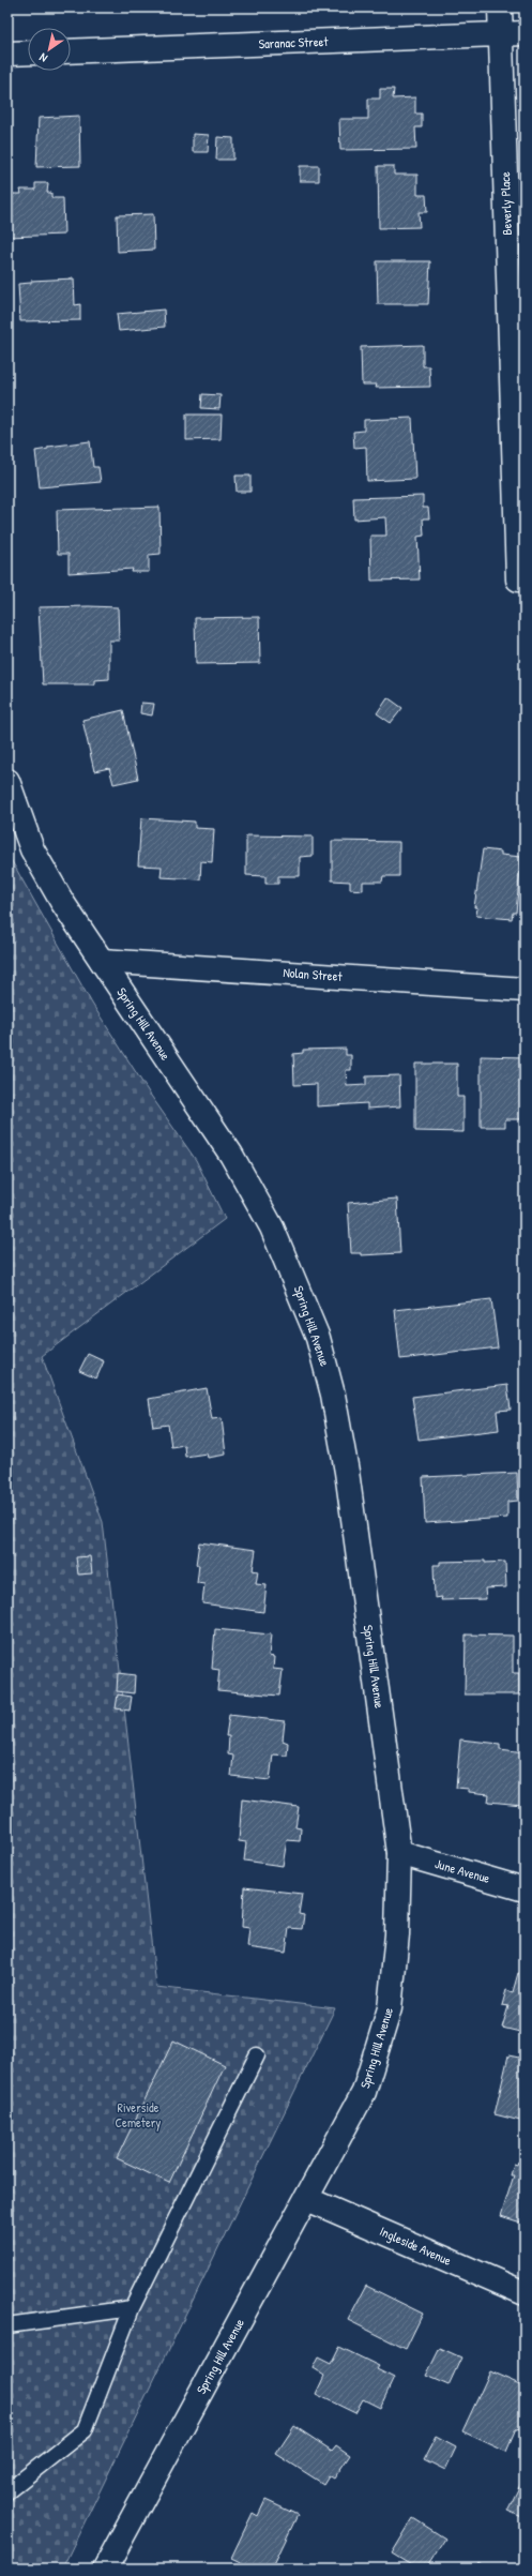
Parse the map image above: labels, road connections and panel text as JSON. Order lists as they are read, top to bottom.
{
  "streets": {
    "street": [
      "Saranac Street",
      "Beverly Place",
      "Nolan Street",
      "Spring Hill Avenue",
      "June Avenue",
      "Ingleside Avenue"
    ]
  },
  "crossings": [
    ["Saranac Street", "Beverly Place"],
    ["Nolan Street", "Spring Hill Avenue"],
    ["Spring Hill Avenue", "June Avenue"],
    ["Spring Hill Avenue", "Ingleside Avenue"]
  ],
  "parks": ["Riverside Cemetery"],
  "north": "bottom left"
}
